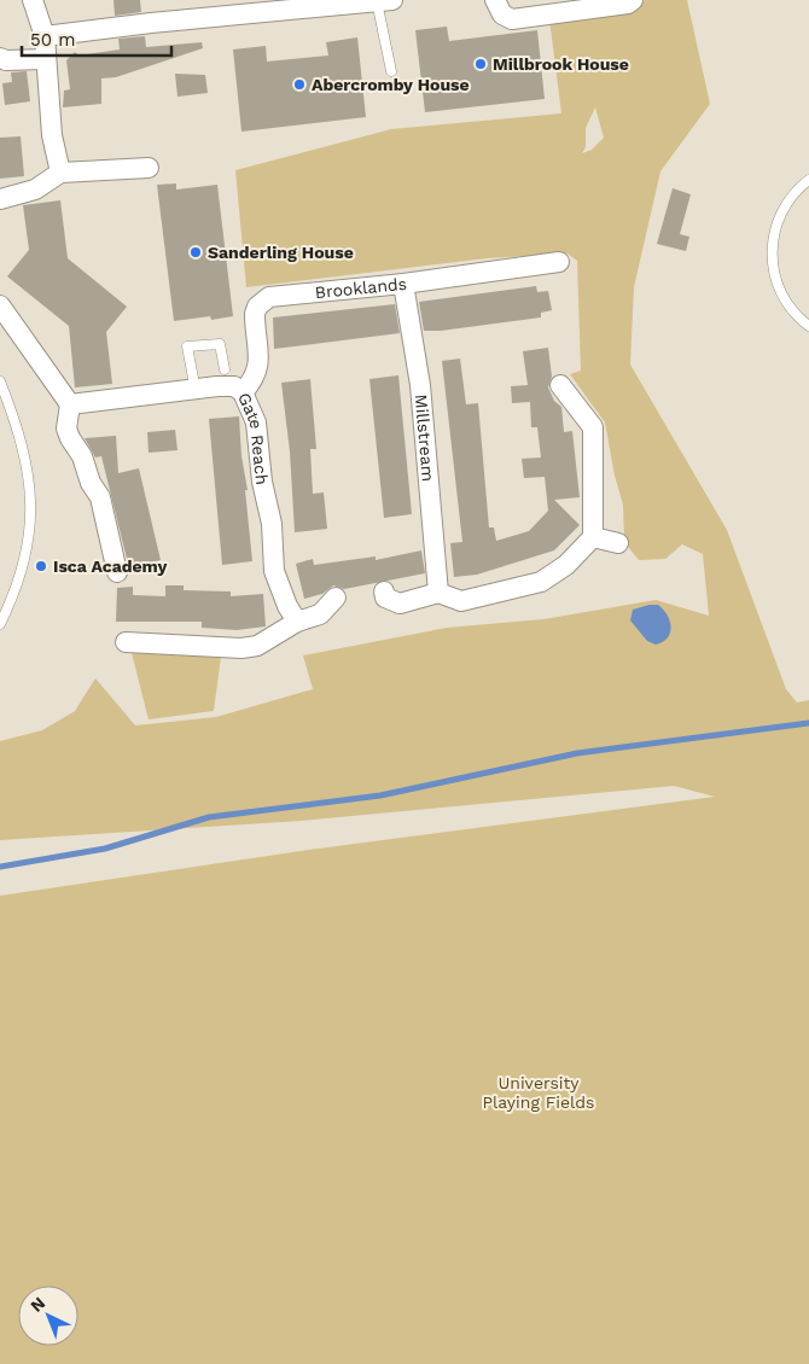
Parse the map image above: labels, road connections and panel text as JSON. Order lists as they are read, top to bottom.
{
  "streets": {
    "street": ["Brooklands", "Millstream", "Gate Reach"]
  },
  "crossings": [
    ["Brooklands", "Millstream"],
    ["Brooklands", "Gate Reach"]
  ],
  "parks": ["University Playing Fields"],
  "places": [
    "Millbrook House",
    "Abercromby House",
    "Sanderling House",
    "Isca Academy"
  ],
  "scale_bar": "50 m",
  "north": "top left"
}
